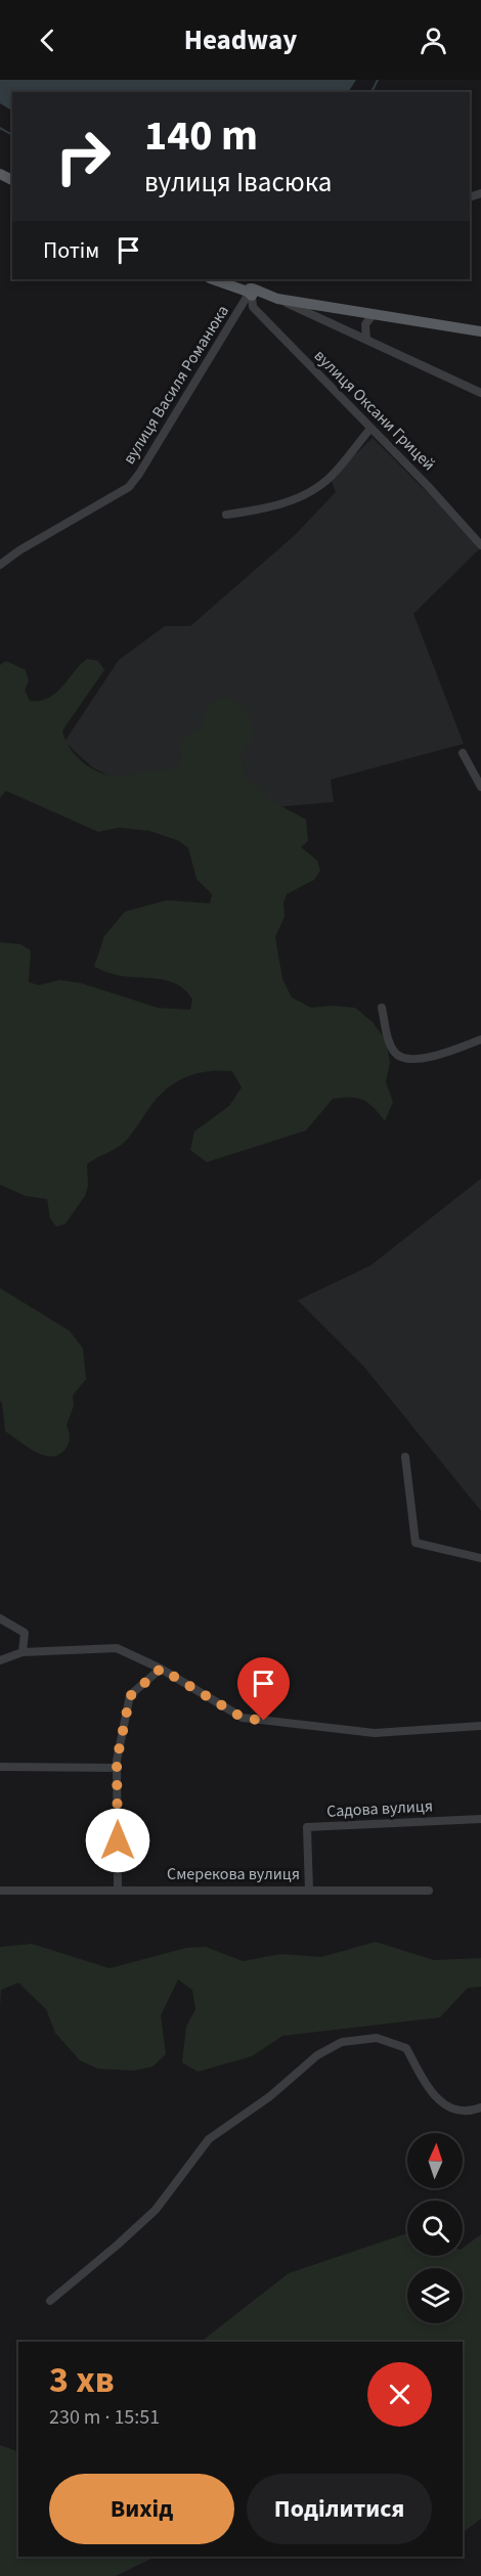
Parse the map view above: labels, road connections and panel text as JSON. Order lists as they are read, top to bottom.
{
  "streets": {
    "street": [
      "вулиця Василя Романюка",
      "вулиця Оксани Грицей",
      "Садова вулиця",
      "Смерекова вулиця"
    ]
  },
  "crossings": [
    ["вулиця Василя Романюка", "вулиця Оксани Грицей"],
    ["Садова вулиця", "Смерекова вулиця"]
  ],
  "north": "top",
  "page": {
    "header": "Headway",
    "turn": ["140 m", "вулиця Івасюка"],
    "then": "Потім",
    "heading": ["3 хв", "230 m · 15:51"],
    "buttons": ["Вихід", "Поділитися"]
  }
}
